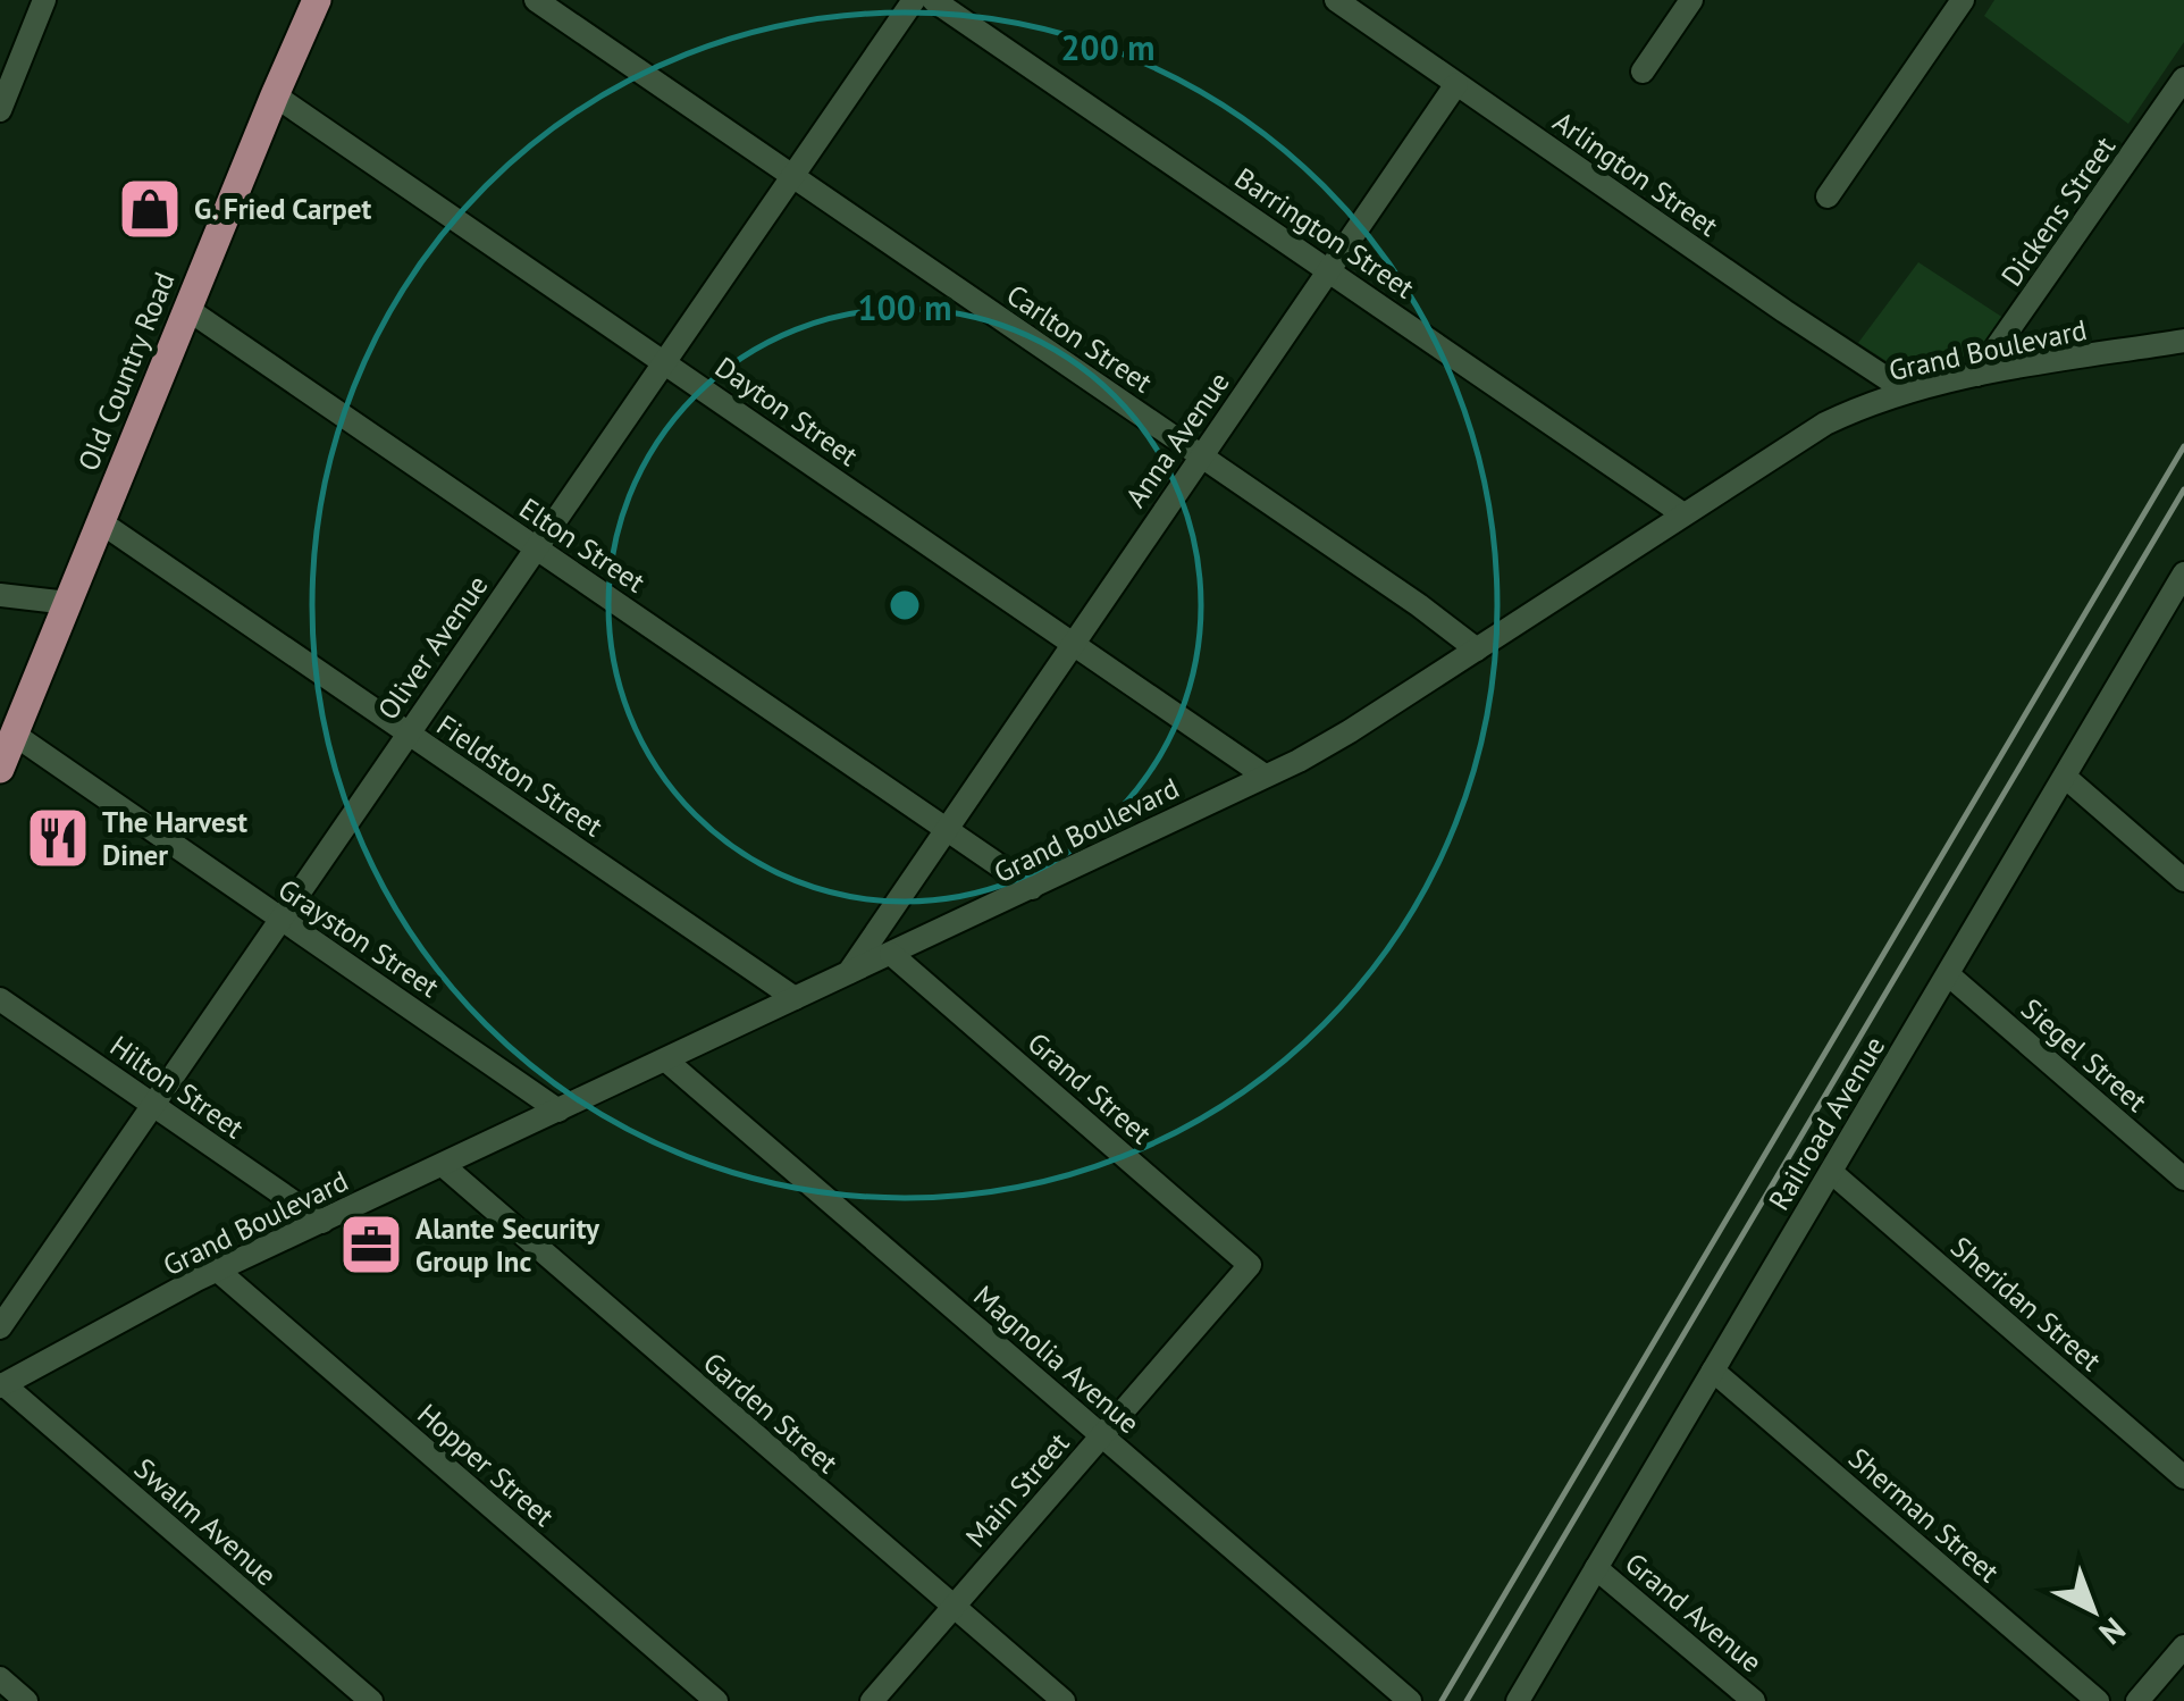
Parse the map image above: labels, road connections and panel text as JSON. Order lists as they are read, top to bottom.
{
  "streets": {
    "main road": ["Old Country Road"],
    "street": [
      "Arlington Street",
      "Dickens Street",
      "Barrington Street",
      "Carlton Street",
      "Grand Boulevard",
      "Dayton Street",
      "Anna Avenue",
      "Elton Street",
      "Oliver Avenue",
      "Fieldston Street",
      "Grayston Street",
      "Siegel Street",
      "Hilton Street",
      "Grand Street",
      "Railroad Avenue",
      "Sheridan Street",
      "Magnolia Avenue",
      "Garden Street",
      "Hopper Street",
      "Main Street",
      "Sherman Street",
      "Swalm Avenue",
      "Grand Avenue"
    ]
  },
  "crossings": [
    ["Arlington Street", "Grand Boulevard"],
    ["Arlington Street", "Anna Avenue"],
    ["Dickens Street", "Grand Boulevard"],
    ["Barrington Street", "Grand Boulevard"],
    ["Barrington Street", "Anna Avenue"],
    ["Carlton Street", "Grand Boulevard"],
    ["Carlton Street", "Anna Avenue"],
    ["Carlton Street", "Oliver Avenue"],
    ["Grand Boulevard", "Dayton Street"],
    ["Grand Boulevard", "Anna Avenue"],
    ["Grand Boulevard", "Fieldston Street"],
    ["Grand Boulevard", "Grayston Street"],
    ["Grand Boulevard", "Hilton Street"],
    ["Grand Boulevard", "Grand Street"],
    ["Grand Boulevard", "Magnolia Avenue"],
    ["Grand Boulevard", "Garden Street"],
    ["Grand Boulevard", "Hopper Street"],
    ["Grand Boulevard", "Swalm Avenue"],
    ["Old Country Road", "Dayton Street"],
    ["Old Country Road", "Elton Street"],
    ["Old Country Road", "Fieldston Street"],
    ["Old Country Road", "Grayston Street"],
    ["Dayton Street", "Anna Avenue"],
    ["Dayton Street", "Oliver Avenue"],
    ["Anna Avenue", "Elton Street"],
    ["Elton Street", "Oliver Avenue"],
    ["Oliver Avenue", "Fieldston Street"],
    ["Oliver Avenue", "Grayston Street"],
    ["Oliver Avenue", "Hilton Street"],
    ["Siegel Street", "Railroad Avenue"],
    ["Grand Street", "Main Street"],
    ["Railroad Avenue", "Sheridan Street"],
    ["Railroad Avenue", "Sherman Street"],
    ["Railroad Avenue", "Grand Avenue"],
    ["Magnolia Avenue", "Main Street"],
    ["Garden Street", "Main Street"]
  ],
  "places": {
    "shop": ["G. Fried Carpet"],
    "restaurant": ["The Harvest Diner"],
    "office": ["Alante Security Group Inc"]
  },
  "north": "bottom right",
  "rings": ["200 m", "100 m"]
}
